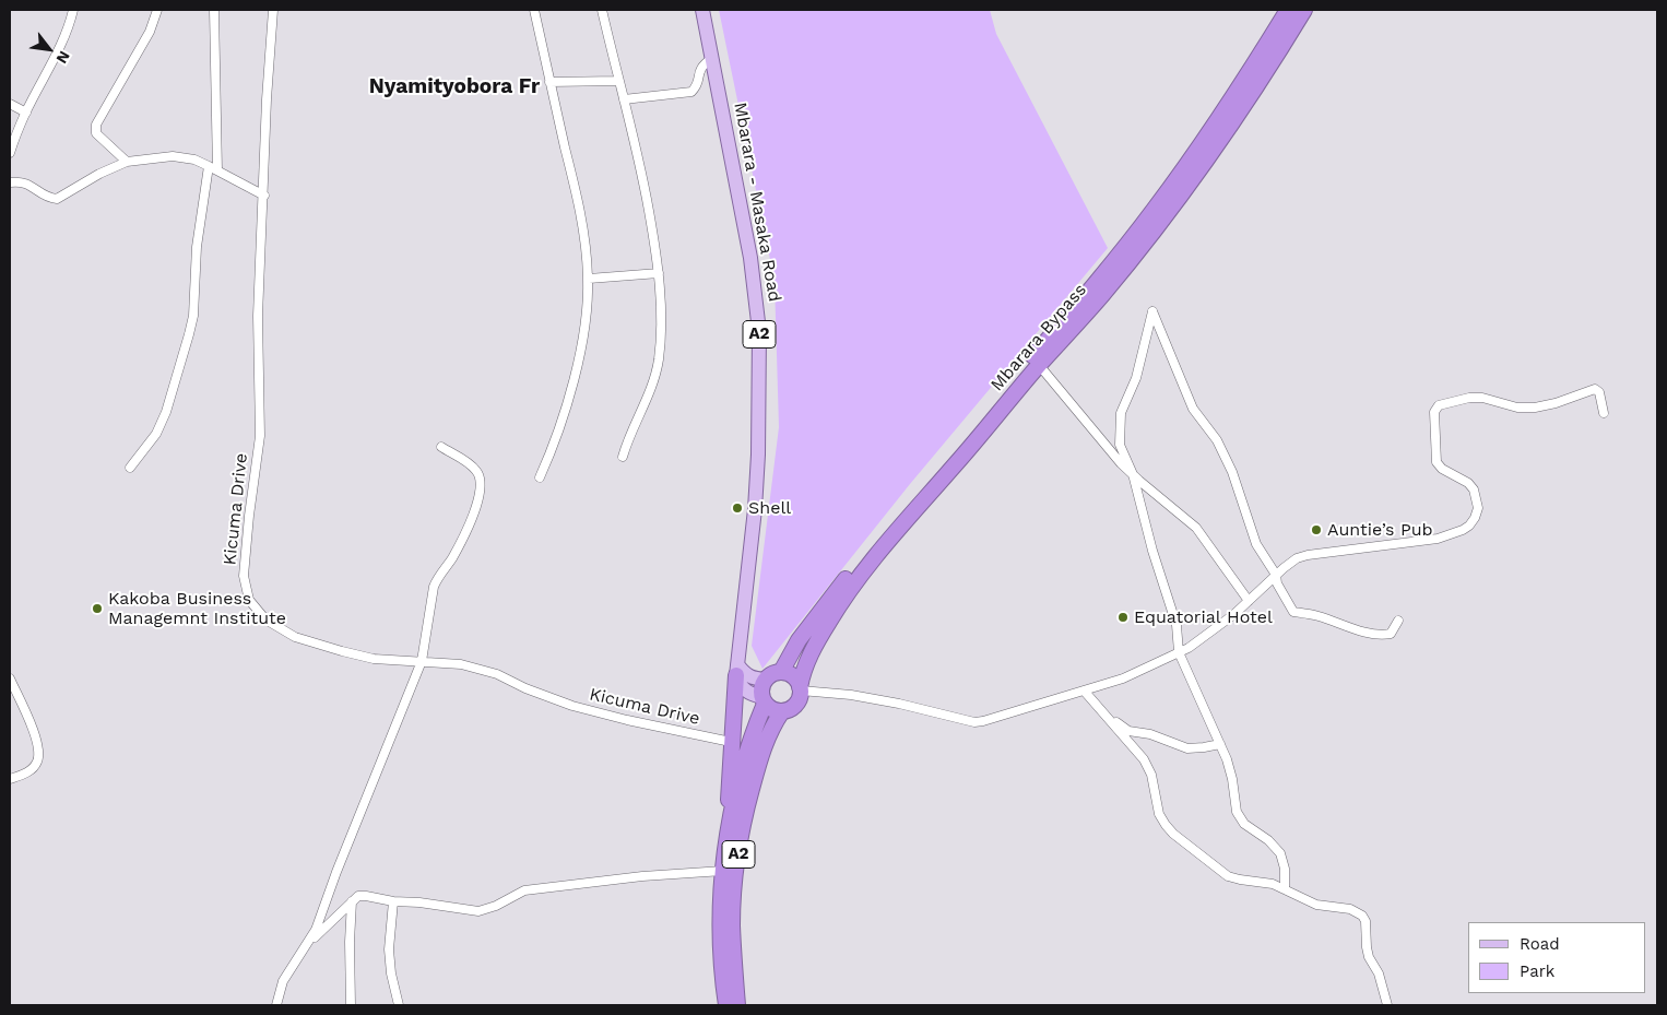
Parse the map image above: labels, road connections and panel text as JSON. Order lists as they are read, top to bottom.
{
  "streets": {
    "highway": ["A2", "Mbarara Bypass"],
    "main road": ["Mbarara - Masaka Road"],
    "street": ["Kicuma Drive"]
  },
  "crossings": [
    ["Mbarara - Masaka Road", "A2"],
    ["A2", "Mbarara Bypass"],
    ["A2", "Kicuma Drive"]
  ],
  "districts": ["Nyamityobora Fr"],
  "places": [
    "Shell",
    "Auntie’s Pub",
    "Kakoba Business Managemnt Institute",
    "Equatorial Hotel"
  ],
  "legend": ["Road", "Park"],
  "north": "bottom right"
}
